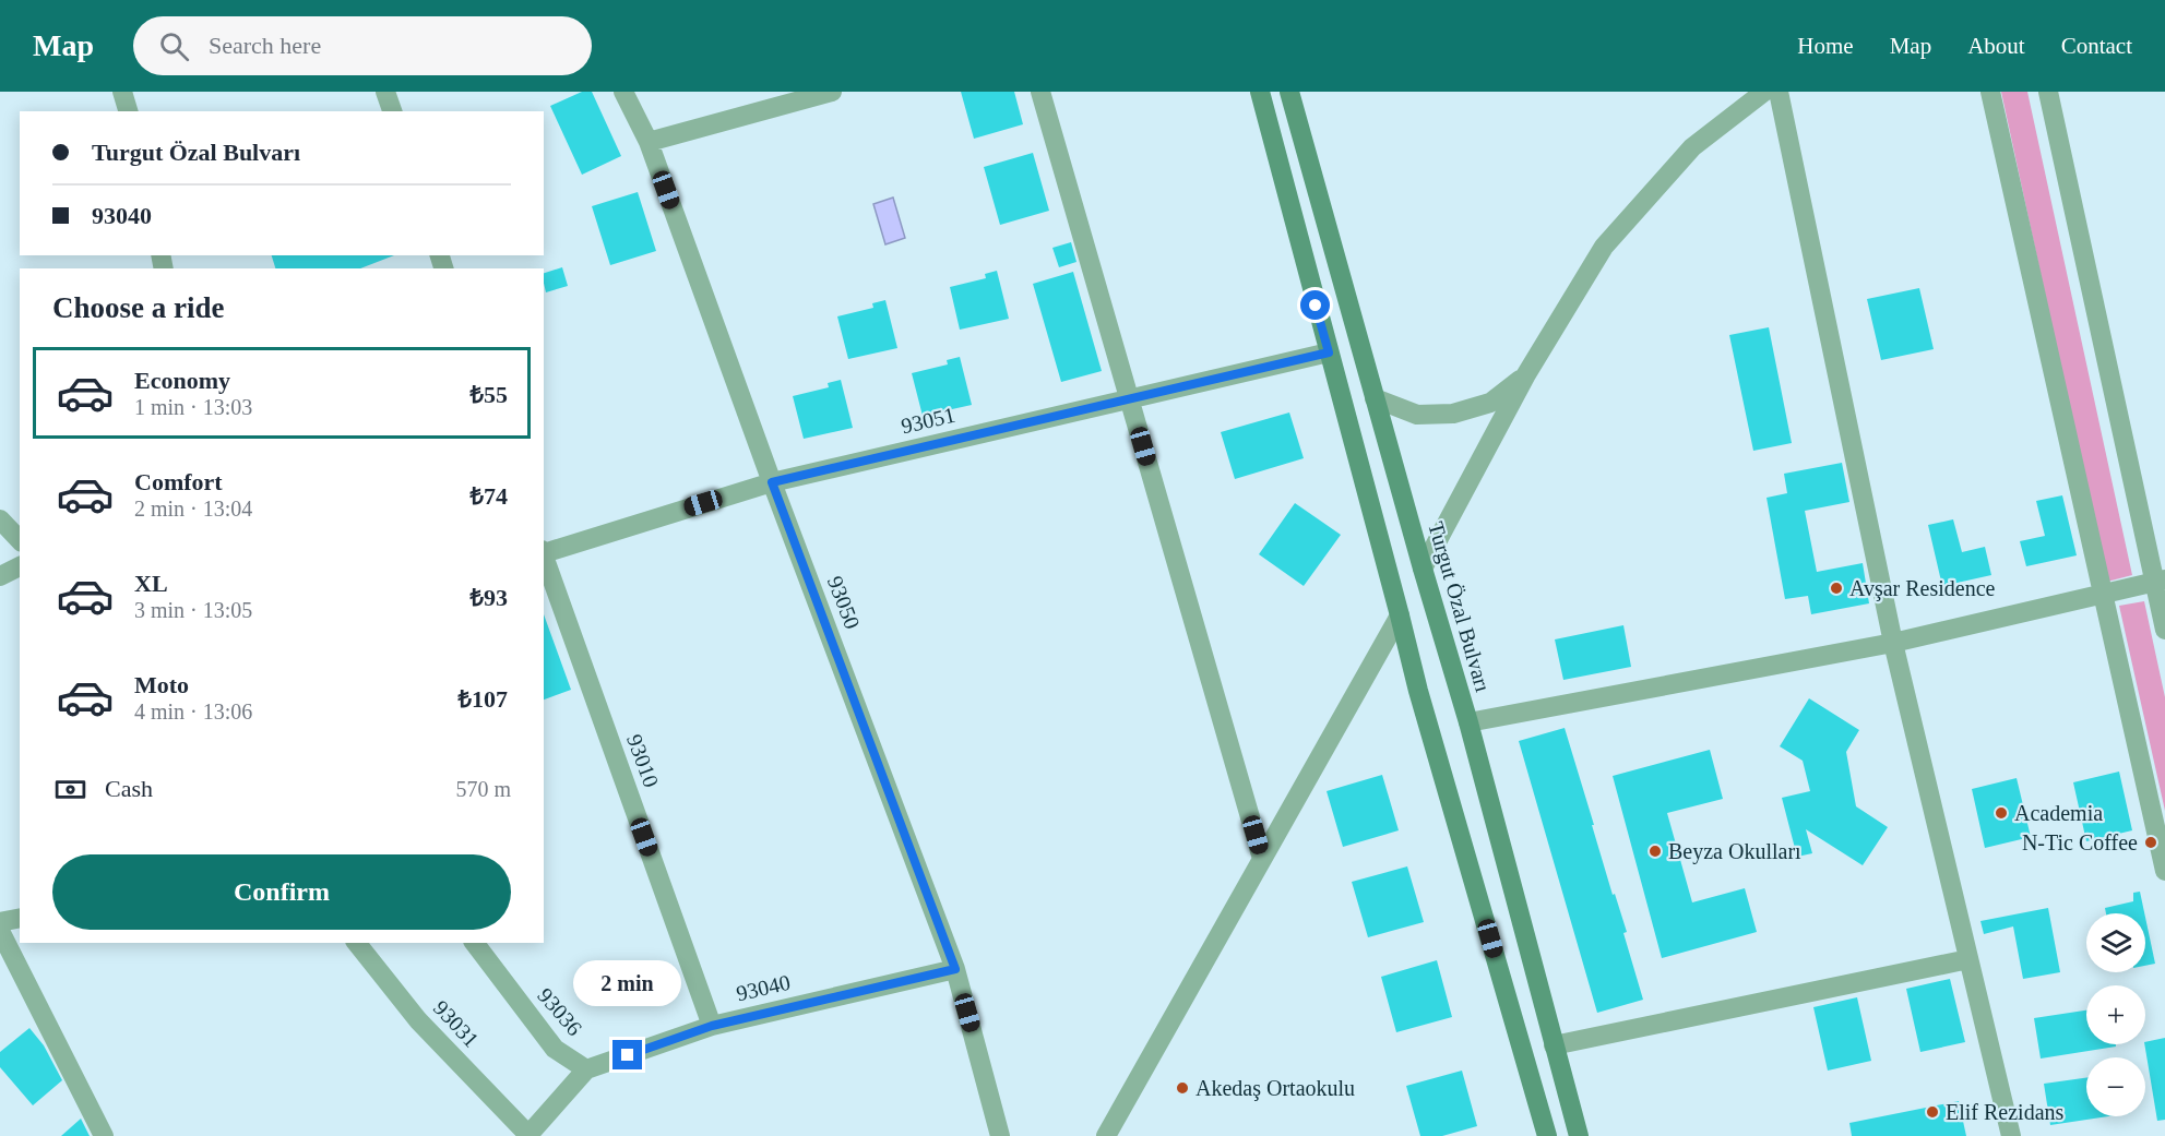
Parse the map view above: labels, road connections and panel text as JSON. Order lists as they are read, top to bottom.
{
  "streets": {
    "main road": ["Turgut Özal Bulvarı"],
    "street": [
      "93051",
      "93050",
      "93010",
      "93040",
      "93036",
      "93031"
    ]
  },
  "crossings": [
    ["93051", "93050"],
    ["93050", "93040"],
    ["93010", "93040"],
    ["93040", "93036"]
  ],
  "places": [
    "Avşar Residence",
    "Academia",
    "N-Tic Coffee",
    "Beyza Okulları",
    "Akedaş Ortaokulu",
    "Elif Rezidans"
  ],
  "page": {
    "header": "Map",
    "search": "Search here",
    "nav": [
      "Home",
      "Map",
      "About",
      "Contact"
    ],
    "banner": ["Turgut Özal Bulvarı", "93040"],
    "heading": "Choose a ride",
    "list": [
      {
        "name": "Economy",
        "note": "1 min · 13:03",
        "value": "₺55"
      },
      {
        "name": "Comfort",
        "note": "2 min · 13:04",
        "value": "₺74"
      },
      {
        "name": "XL",
        "note": "3 min · 13:05",
        "value": "₺93"
      },
      {
        "name": "Moto",
        "note": "4 min · 13:06",
        "value": "₺107"
      }
    ],
    "pay": ["Cash", "570 m"],
    "buttons": "Confirm",
    "map_buttons": ["+", "−"],
    "bubble": "2 min"
  }
}
